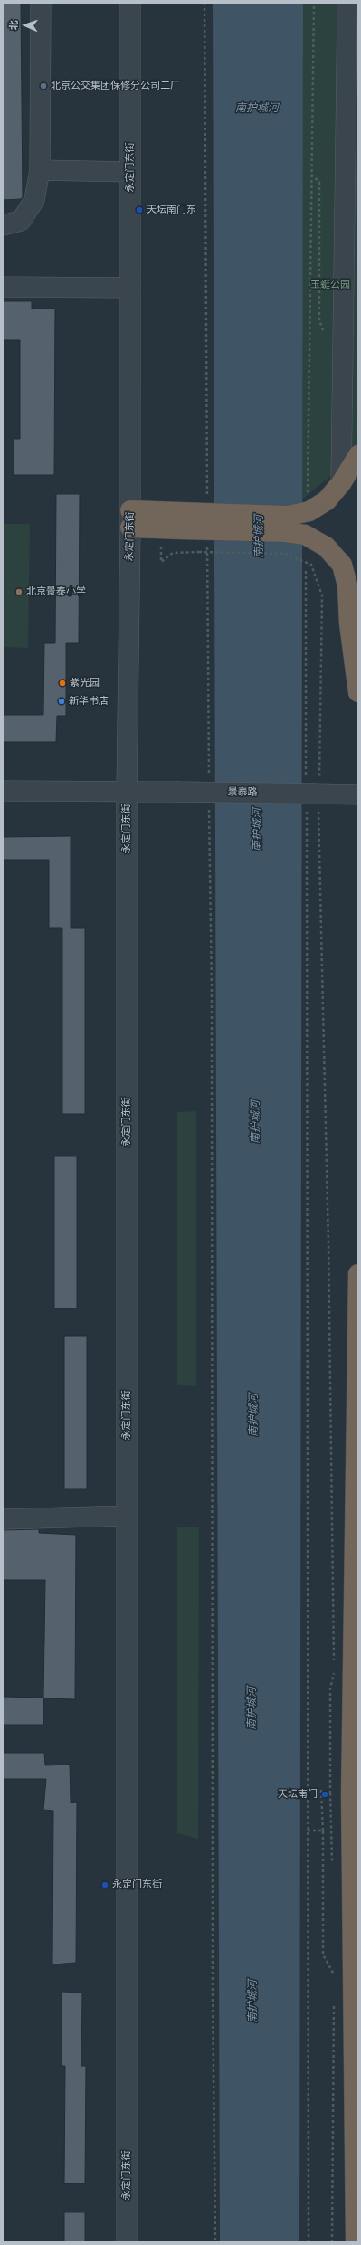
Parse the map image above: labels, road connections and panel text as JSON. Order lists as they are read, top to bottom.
{
  "streets": {
    "street": ["永定门东街", "景泰路"]
  },
  "crossings": [
    ["永定门东街", "景泰路"]
  ],
  "water": ["南护城河"],
  "parks": ["玉蜓公园"],
  "places": [
    "北京公交集团保修分公司二厂",
    "天坛南门东",
    "北京景泰小学",
    "紫光园",
    "新华书店",
    "天坛南门",
    "永定门东街"
  ],
  "north": "left"
}
